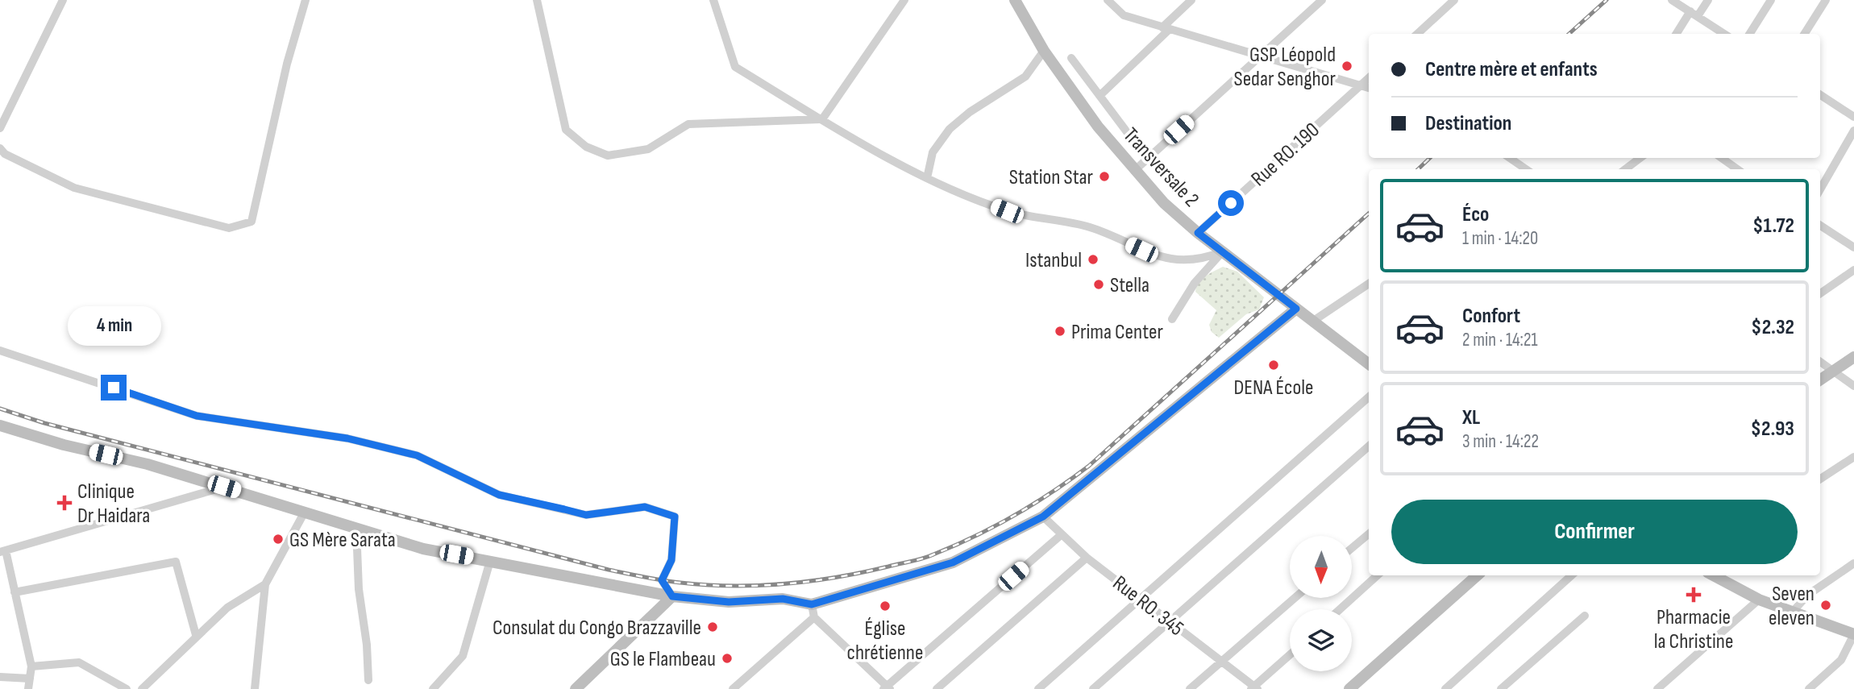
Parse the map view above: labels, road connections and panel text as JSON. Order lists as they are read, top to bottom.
{
  "streets": {
    "street": ["Rue RO. 190", "Transversale 2", "Rue RO. 345"]
  },
  "crossings": [
    ["Rue RO. 190", "Transversale 2"]
  ],
  "places": {
    "other": [
      "GSP Léopold Sedar Senghor",
      "Station Star",
      "Istanbul",
      "Stella",
      "Prima Center",
      "DENA École",
      "GS Mère Sarata",
      "Seven eleven",
      "Église chrétienne",
      "Consulat du Congo Brazzaville",
      "GS le Flambeau"
    ],
    "health": ["Clinique Dr Haidara", "Pharmacie la Christine"]
  },
  "north": "bottom",
  "page": {
    "banner": ["Centre mère et enfants", "Destination"],
    "list": [
      {
        "name": "Éco",
        "note": "1 min · 14:20",
        "value": "$1.72"
      },
      {
        "name": "Confort",
        "note": "2 min · 14:21",
        "value": "$2.32"
      },
      {
        "name": "XL",
        "note": "3 min · 14:22",
        "value": "$2.93"
      }
    ],
    "bubble": "4 min",
    "buttons": "Confirmer"
  }
}
